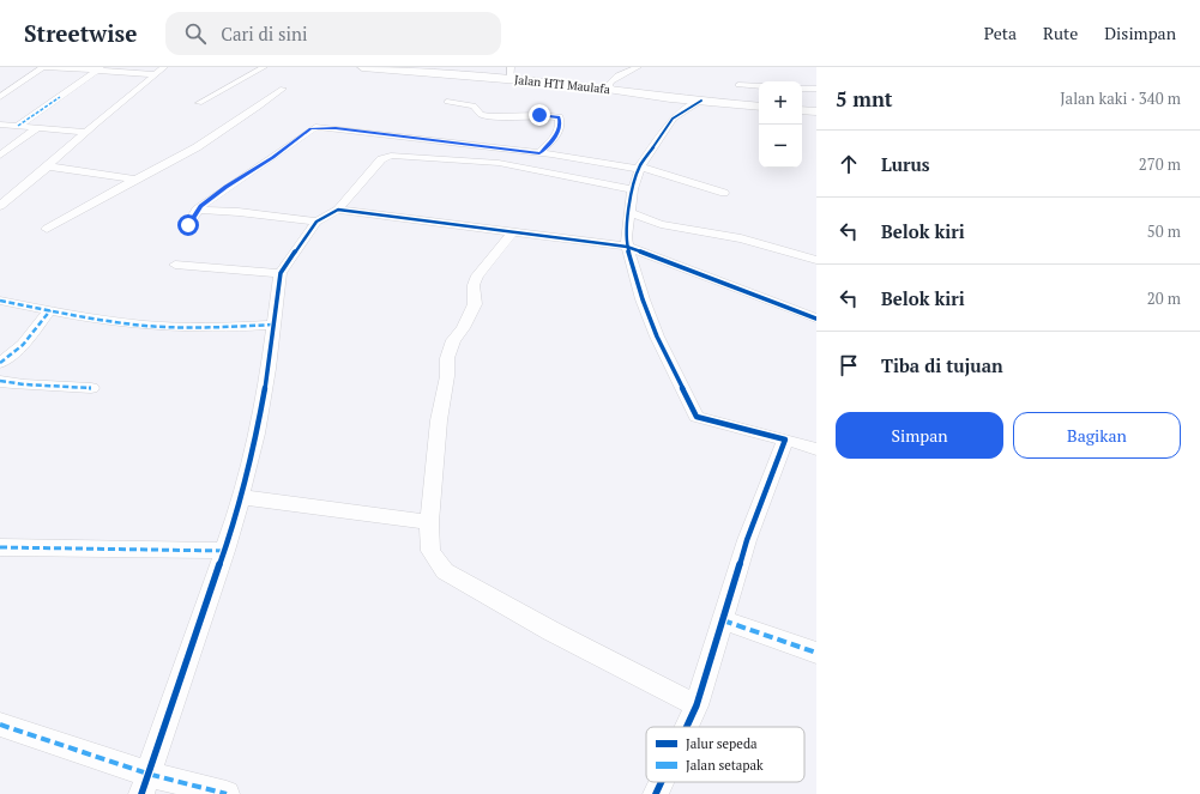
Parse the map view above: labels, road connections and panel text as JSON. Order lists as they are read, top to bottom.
{
  "streets": {
    "street": ["Jalan HTI Maulafa"]
  },
  "legend": ["Jalur sepeda", "Jalan setapak"],
  "page": {
    "header": "Streetwise",
    "search": "Cari di sini",
    "nav": ["Peta", "Rute", "Disimpan"],
    "heading": ["5 mnt", "Jalan kaki · 340 m"],
    "map_buttons": ["+", "−"],
    "list": [
      ["Lurus", "270 m"],
      ["Belok kiri", "50 m"],
      ["Belok kiri", "20 m"],
      "Tiba di tujuan"
    ],
    "buttons": ["Simpan", "Bagikan"]
  }
}
